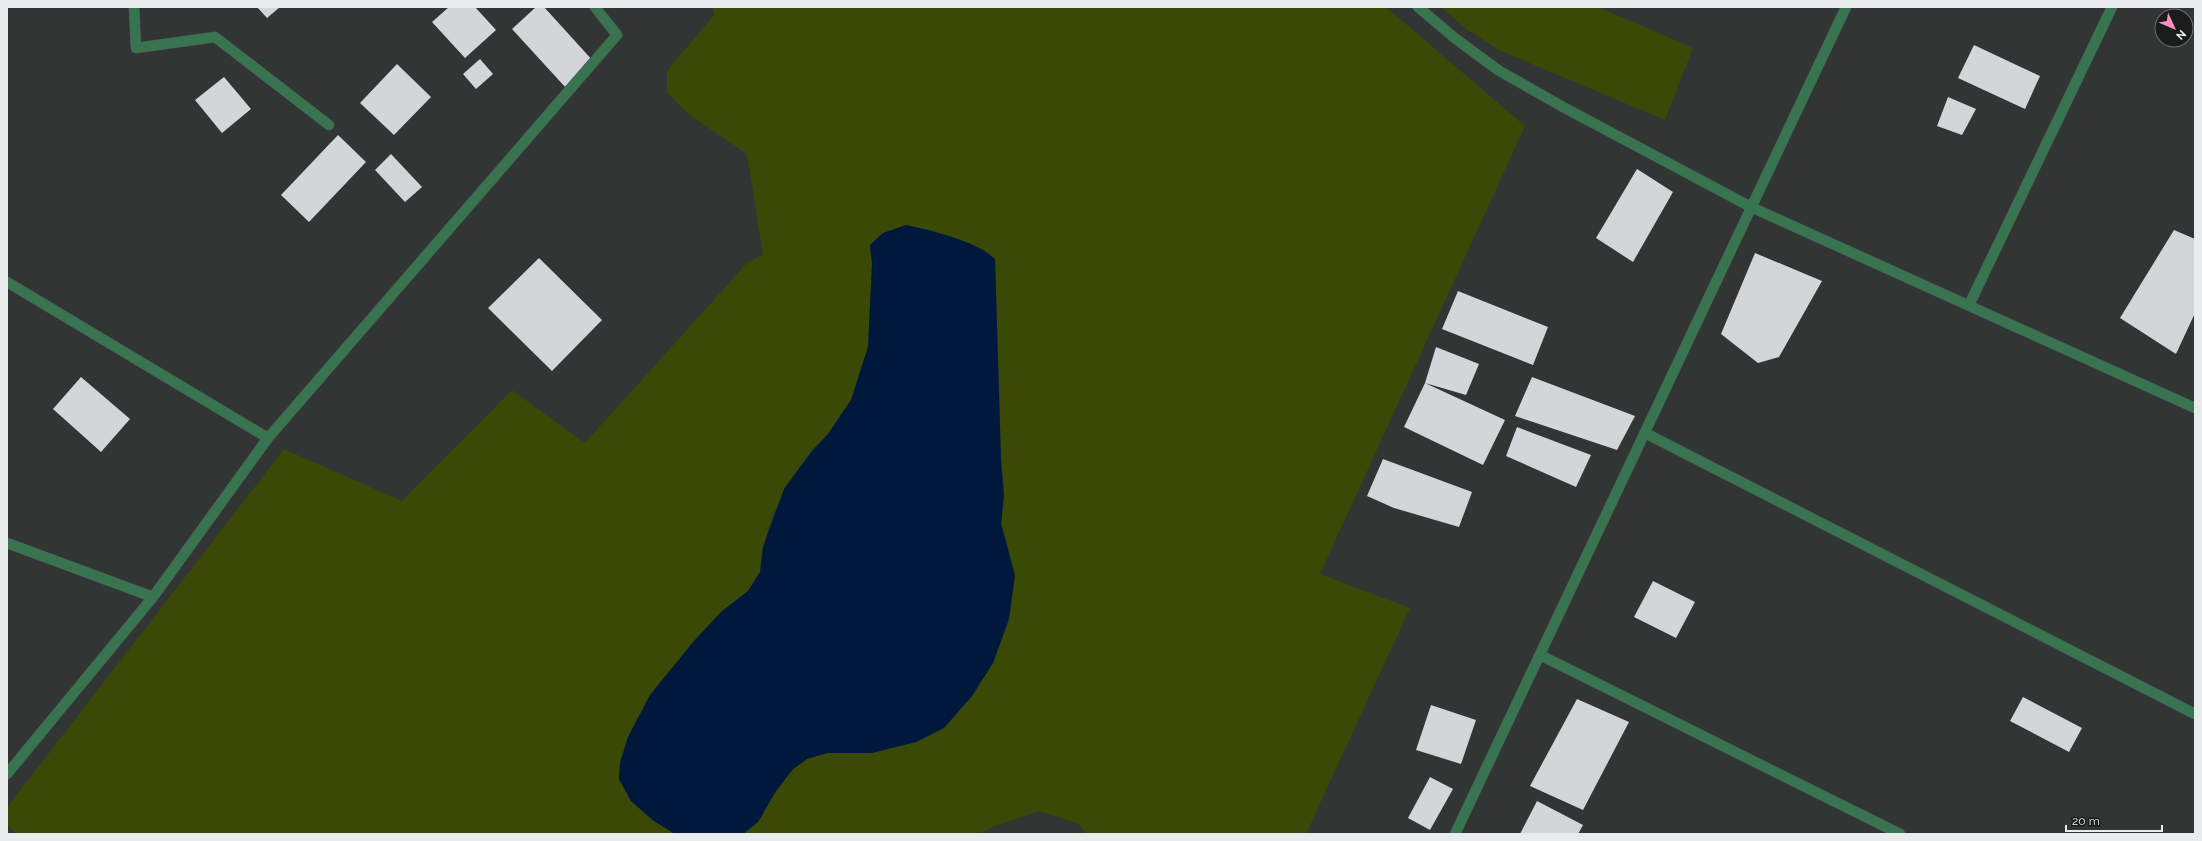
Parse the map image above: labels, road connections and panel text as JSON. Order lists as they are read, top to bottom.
{
  "scale_bar": "20 m",
  "north": "bottom right"
}
